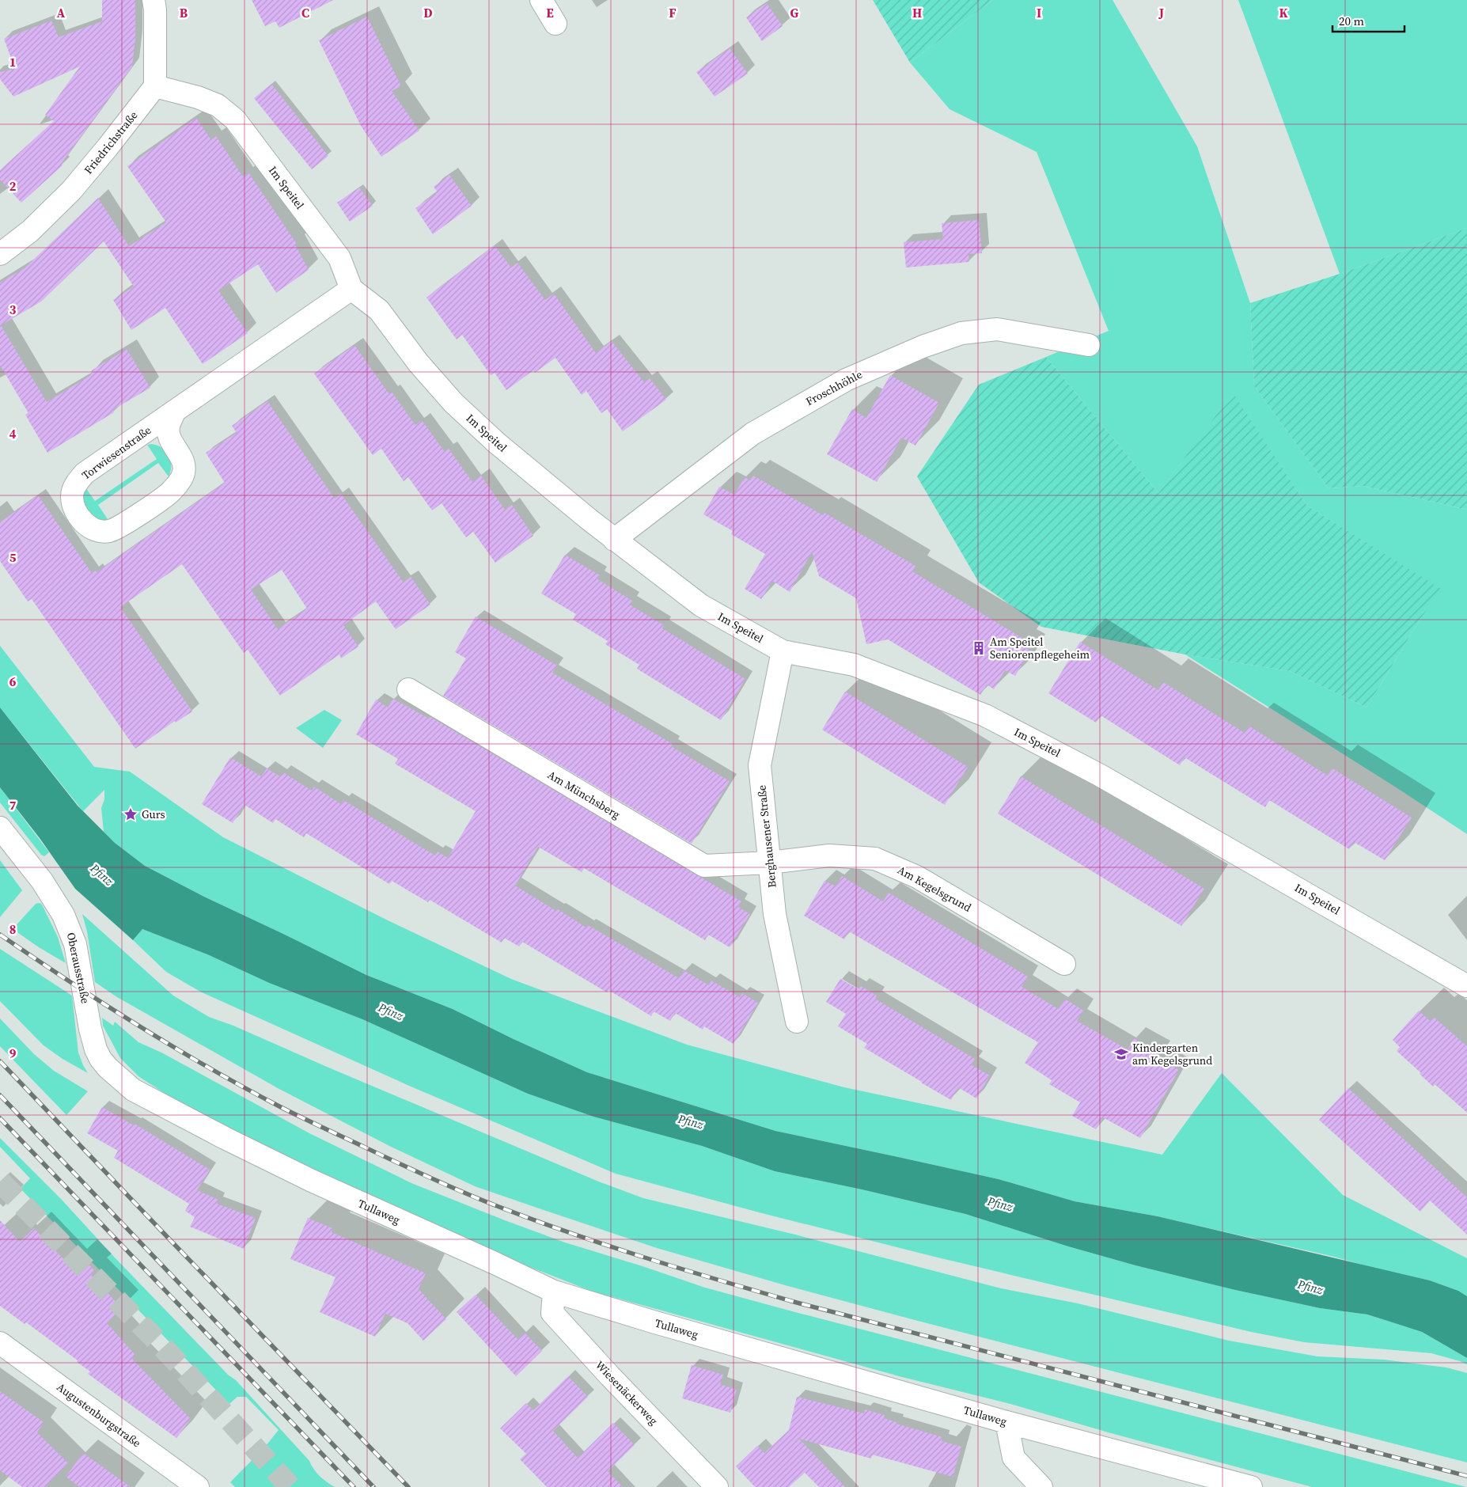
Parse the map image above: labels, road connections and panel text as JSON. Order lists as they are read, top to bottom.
{
  "streets": {
    "street": [
      "Friedrichstraße",
      "Im Speitel",
      "Froschhöhle",
      "Torwiesenstraße",
      "Am Münchsberg",
      "Berghausener Straße",
      "Am Kegelsgrund",
      "Oberausstraße",
      "Tullaweg",
      "Wiesenäckerweg",
      "Augustenburgstraße"
    ]
  },
  "crossings": [
    ["Friedrichstraße", "Im Speitel"],
    ["Im Speitel", "Froschhöhle"],
    ["Im Speitel", "Torwiesenstraße"],
    ["Im Speitel", "Berghausener Straße"],
    ["Am Münchsberg", "Berghausener Straße"],
    ["Am Münchsberg", "Am Kegelsgrund"],
    ["Berghausener Straße", "Am Kegelsgrund"],
    ["Oberausstraße", "Tullaweg"],
    ["Tullaweg", "Wiesenäckerweg"]
  ],
  "water": ["Pfinz"],
  "places": {
    "building": ["Am Speitel Seniorenpflegeheim"],
    "place": ["Gurs"],
    "school or university": ["Kindergarten am Kegelsgrund"]
  },
  "scale_bar": "20 m",
  "grid": {
    "columns": [
      "A",
      "B",
      "C",
      "D",
      "E",
      "F",
      "G",
      "H",
      "I",
      "J",
      "K"
    ],
    "rows": [
      "1",
      "2",
      "3",
      "4",
      "5",
      "6",
      "7",
      "8",
      "9"
    ]
  }
}
